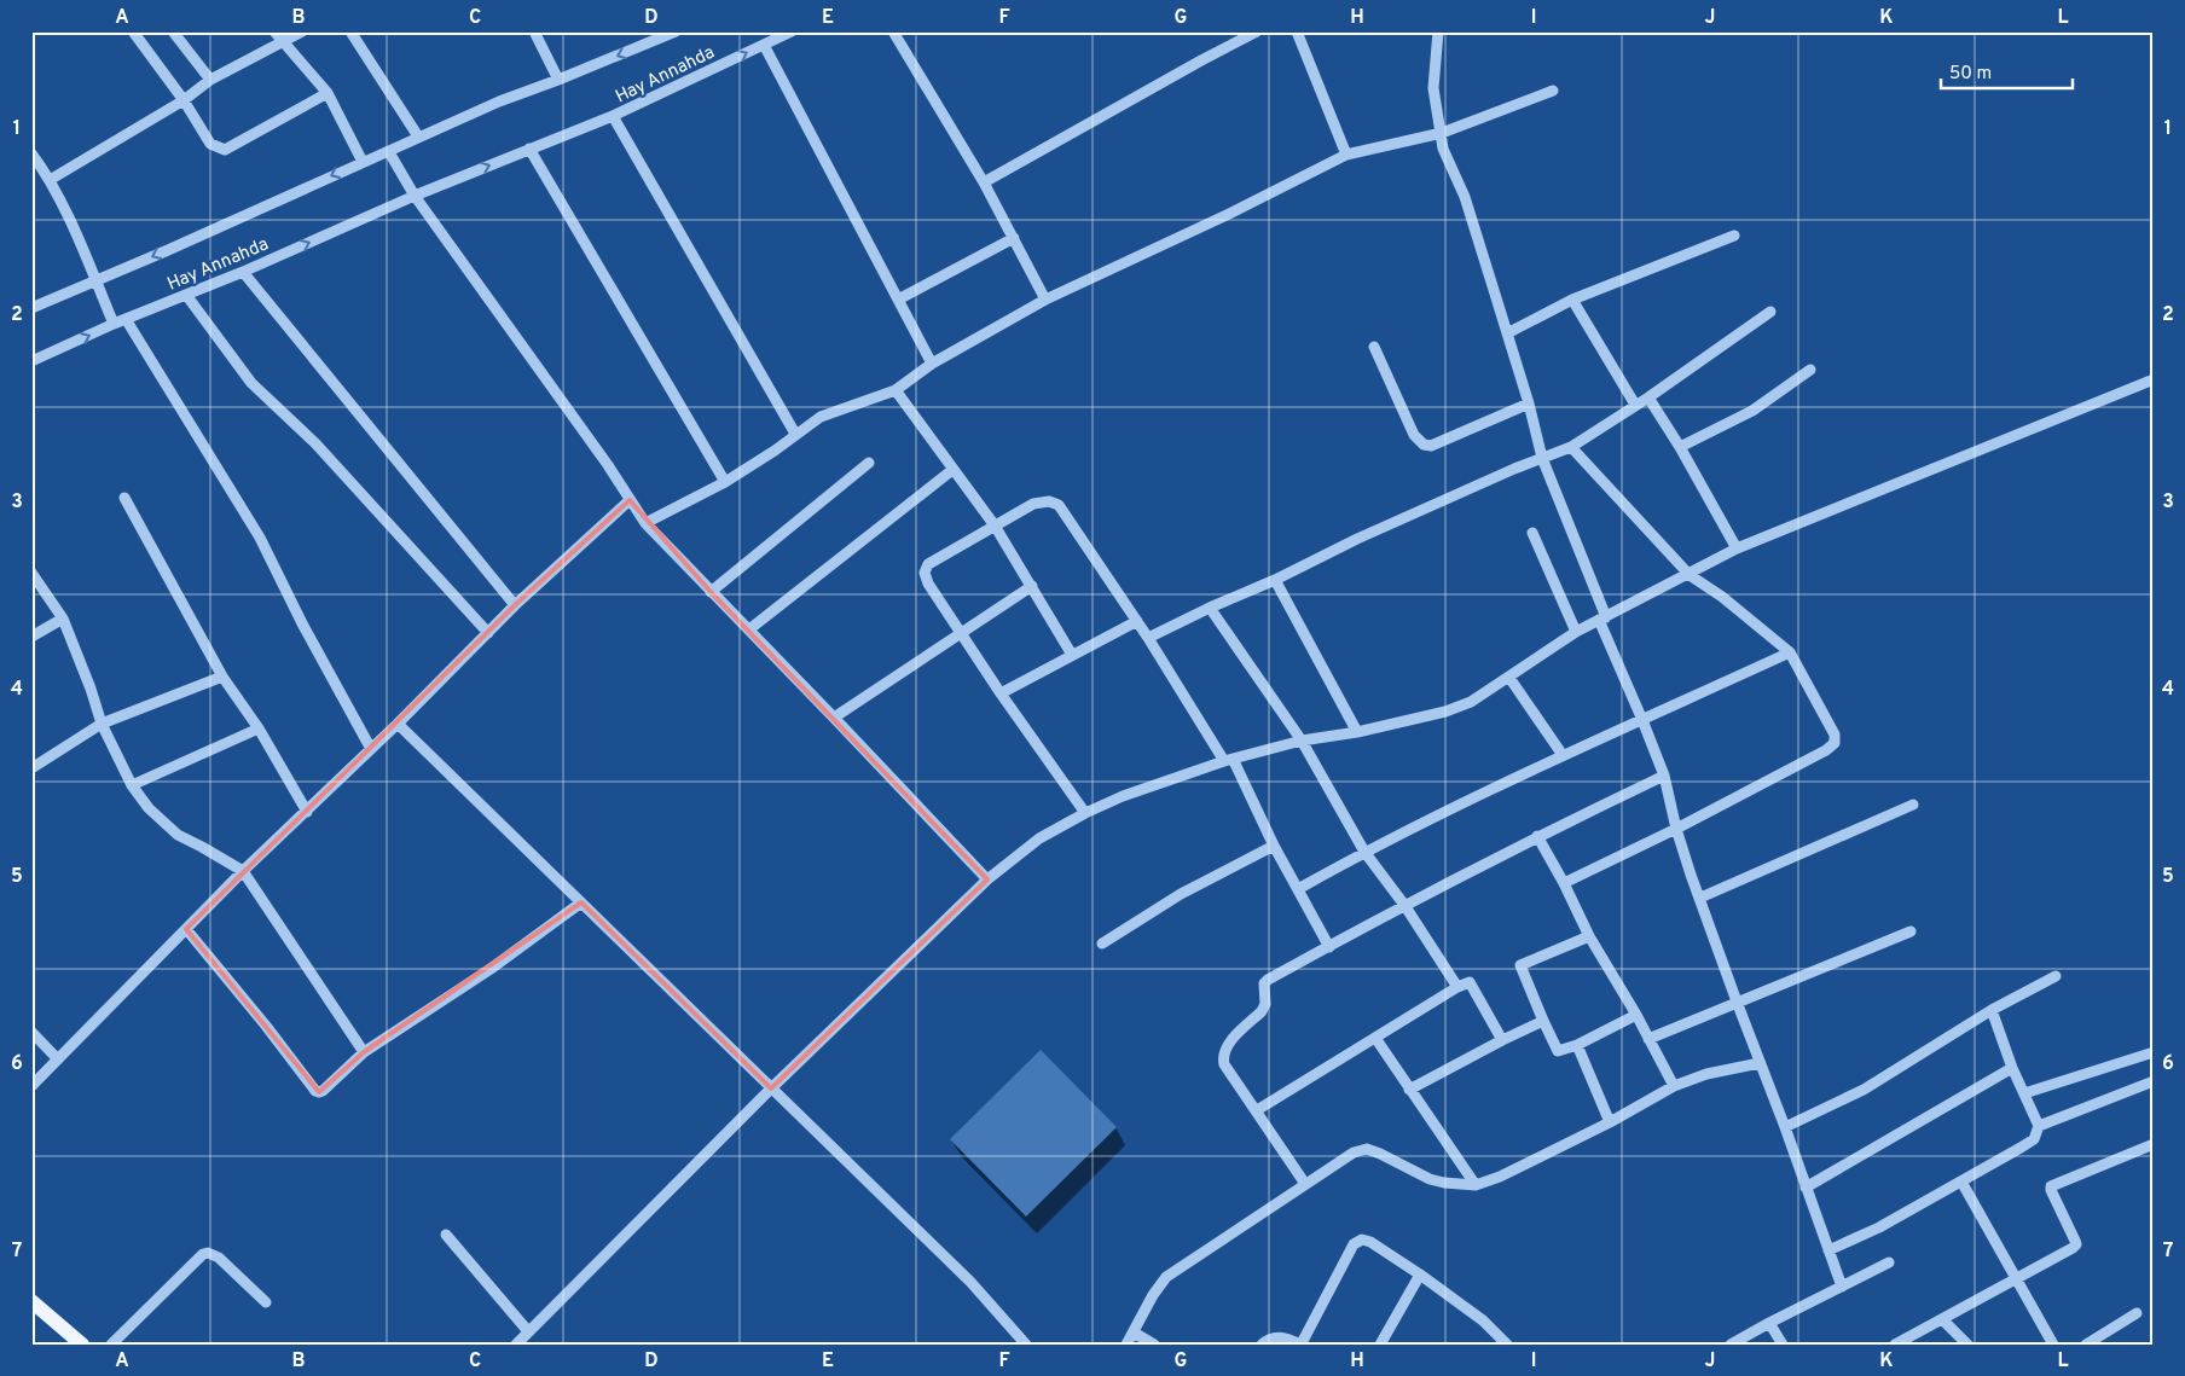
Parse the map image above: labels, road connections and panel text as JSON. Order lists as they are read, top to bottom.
{
  "streets": {
    "street": ["Hay Annahda"]
  },
  "scale_bar": "50 m",
  "grid": {
    "columns": [
      "A",
      "B",
      "C",
      "D",
      "E",
      "F",
      "G",
      "H",
      "I",
      "J",
      "K",
      "L"
    ],
    "rows": [
      "1",
      "2",
      "3",
      "4",
      "5",
      "6",
      "7"
    ]
  }
}
